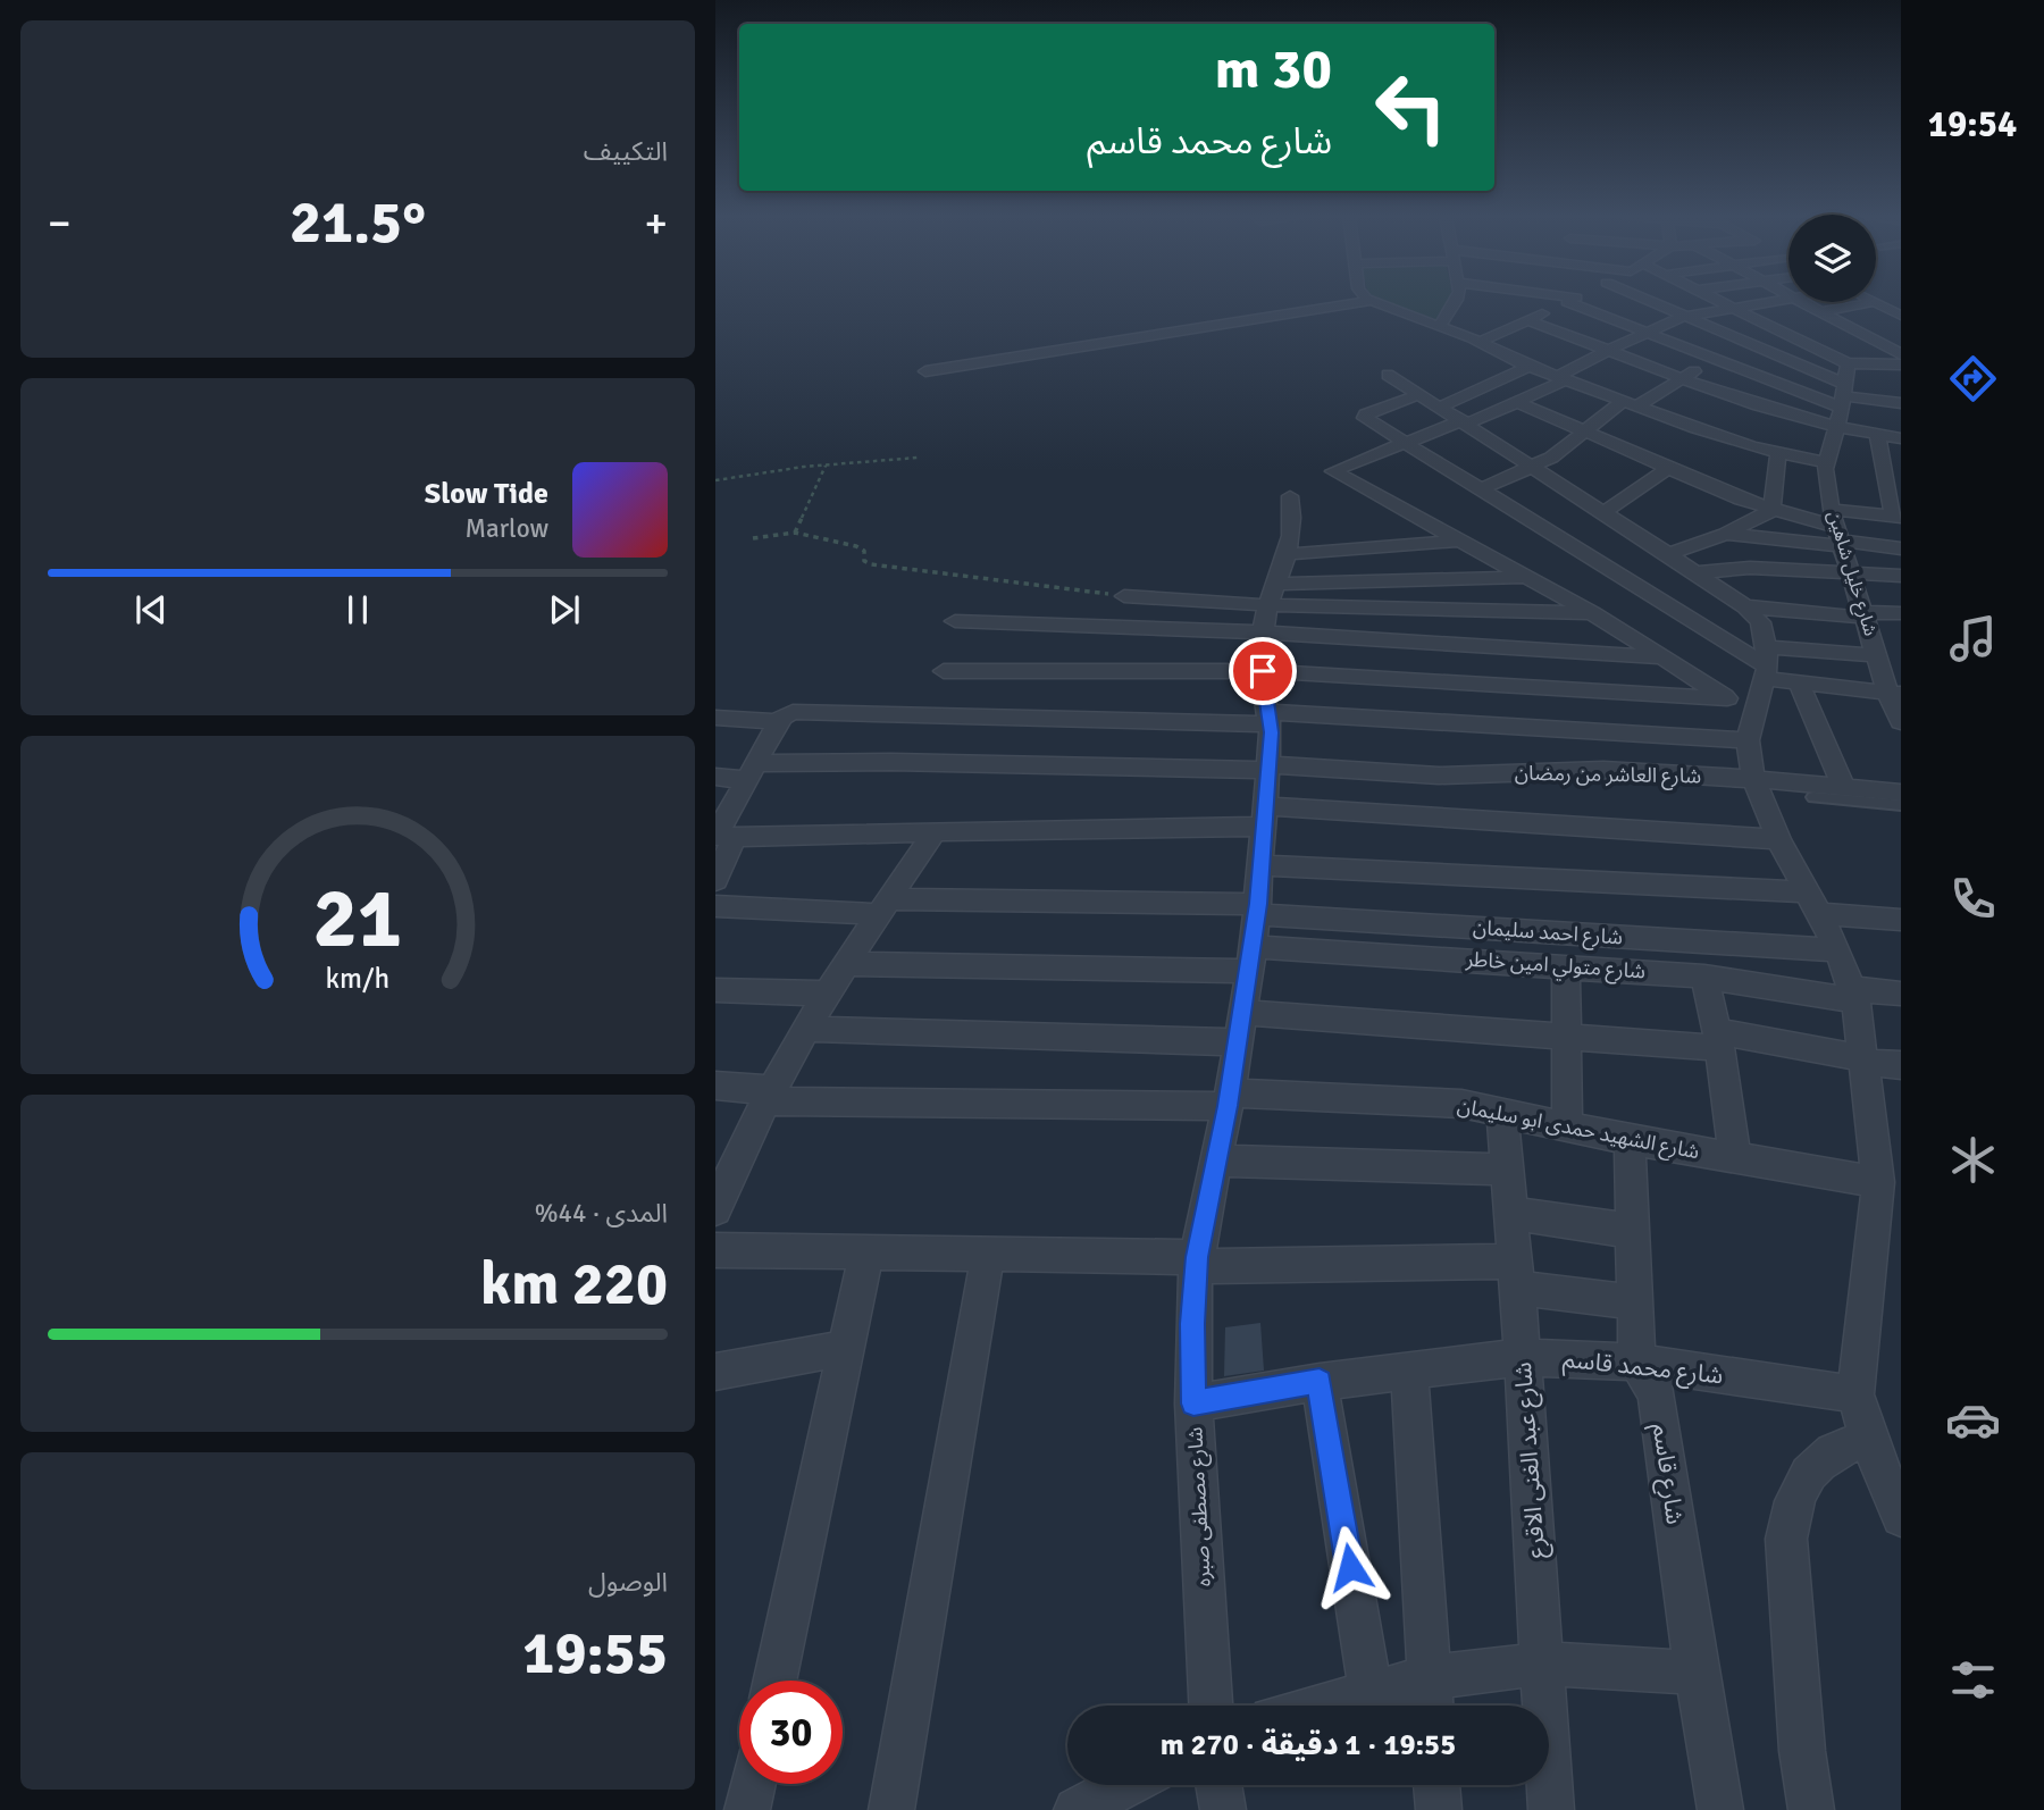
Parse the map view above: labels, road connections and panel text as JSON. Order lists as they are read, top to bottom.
{
  "streets": {
    "street": [
      "شارع خليل شاهين",
      "شارع العاشر من رمضان",
      "شارع احمد سليمان",
      "شارع متولي امين خاطر",
      "شارع الشهيد حمدى ابو سليمان",
      "شارع محمد قاسم",
      "شارع عبد الغنى الاقرع",
      "شارع قاسم",
      "شارع مصطفى صبره"
    ]
  },
  "crossings": [
    ["شارع العاشر من رمضان", "شارع مصطفى صبره"],
    ["شارع احمد سليمان", "شارع مصطفى صبره"],
    ["شارع متولي امين خاطر", "شارع مصطفى صبره"],
    ["شارع الشهيد حمدى ابو سليمان", "شارع عبد الغنى الاقرع"],
    ["شارع الشهيد حمدى ابو سليمان", "شارع قاسم"],
    ["شارع الشهيد حمدى ابو سليمان", "شارع مصطفى صبره"],
    ["شارع محمد قاسم", "شارع عبد الغنى الاقرع"],
    ["شارع محمد قاسم", "شارع قاسم"],
    ["شارع محمد قاسم", "شارع مصطفى صبره"]
  ],
  "page": {
    "tabs": "19:54",
    "tile": [
      "التكييف",
      ["المدى · 44%", "220 km"],
      ["الوصول", "19:55"]
    ],
    "turn": ["30 m", "شارع محمد قاسم"],
    "heat": ["−", "21.5°", "+"],
    "song": ["Slow Tide", "Marlow"],
    "limit": "30",
    "trip": "19:55 · 1 دقيقة · 270 m",
    "gauge": ["21", "km/h"]
  }
}
